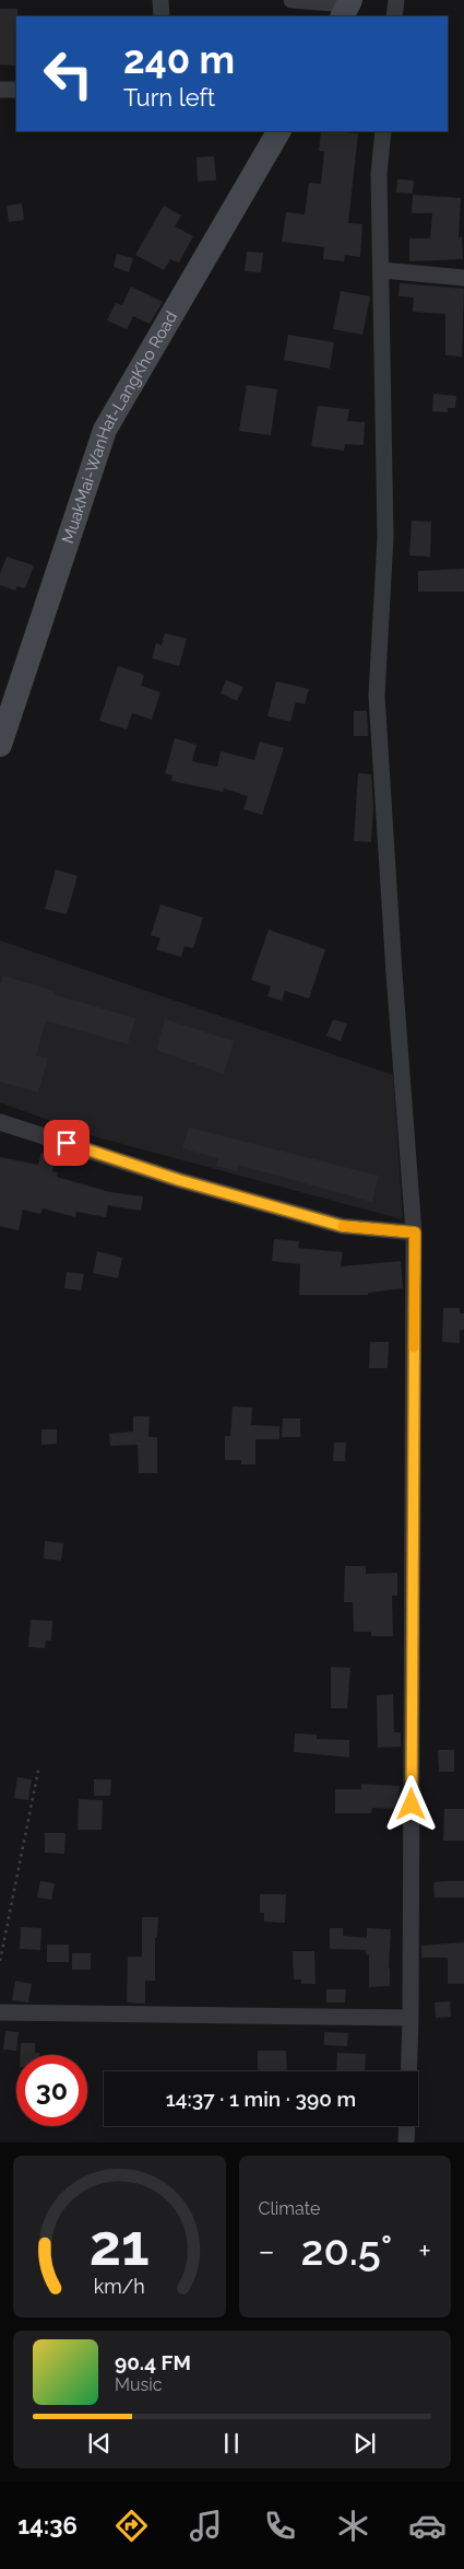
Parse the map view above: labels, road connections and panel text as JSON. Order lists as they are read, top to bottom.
{
  "streets": {
    "main road": ["MuakMai-WanHat-LangKho Road"]
  },
  "page": {
    "turn": ["240 m", "Turn left"],
    "limit": "30",
    "trip": "14:37 · 1 min · 390 m",
    "tile": "Climate",
    "heat": ["−", "20.5°", "+"],
    "song": ["90.4 FM", "Music"],
    "tabs": "14:36",
    "gauge": ["21", "km/h"]
  }
}
